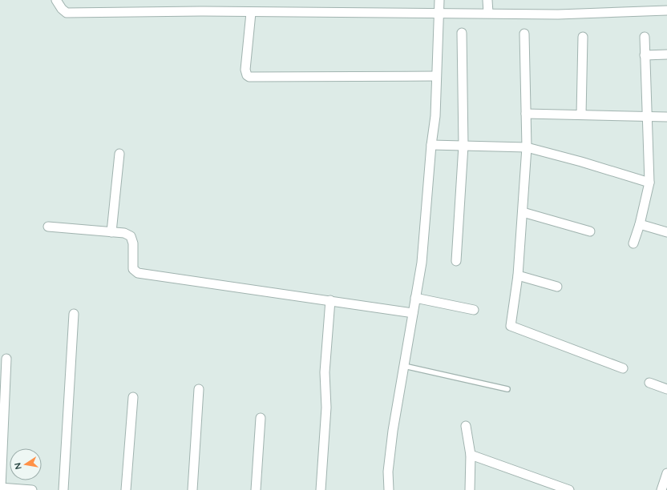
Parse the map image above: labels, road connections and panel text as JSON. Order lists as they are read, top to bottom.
{
  "north": "left"
}
